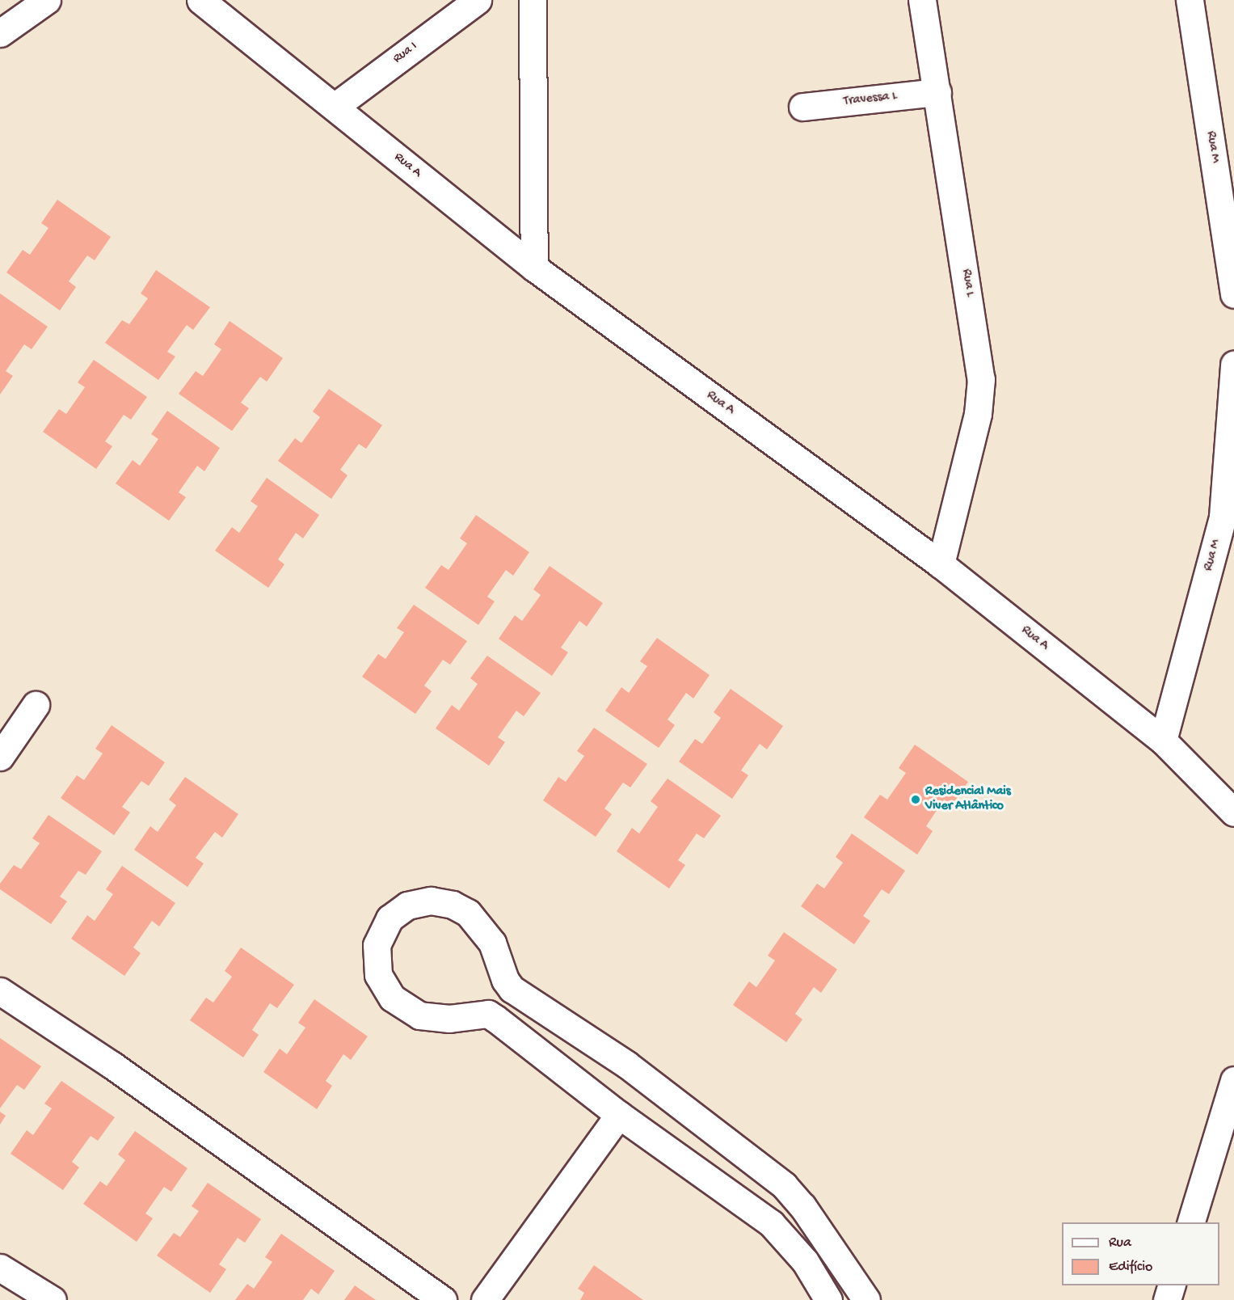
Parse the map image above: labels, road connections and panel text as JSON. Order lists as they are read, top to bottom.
{
  "streets": {
    "street": [
      "Rua I",
      "Travessa L",
      "Rua M",
      "Rua A",
      "Rua L"
    ]
  },
  "crossings": [
    ["Rua I", "Rua A"],
    ["Travessa L", "Rua L"],
    ["Rua M", "Rua A"],
    ["Rua A", "Rua L"]
  ],
  "places": ["Residencial Mais Viver Atlântico"],
  "legend": ["Rua", "Edifício"]
}
